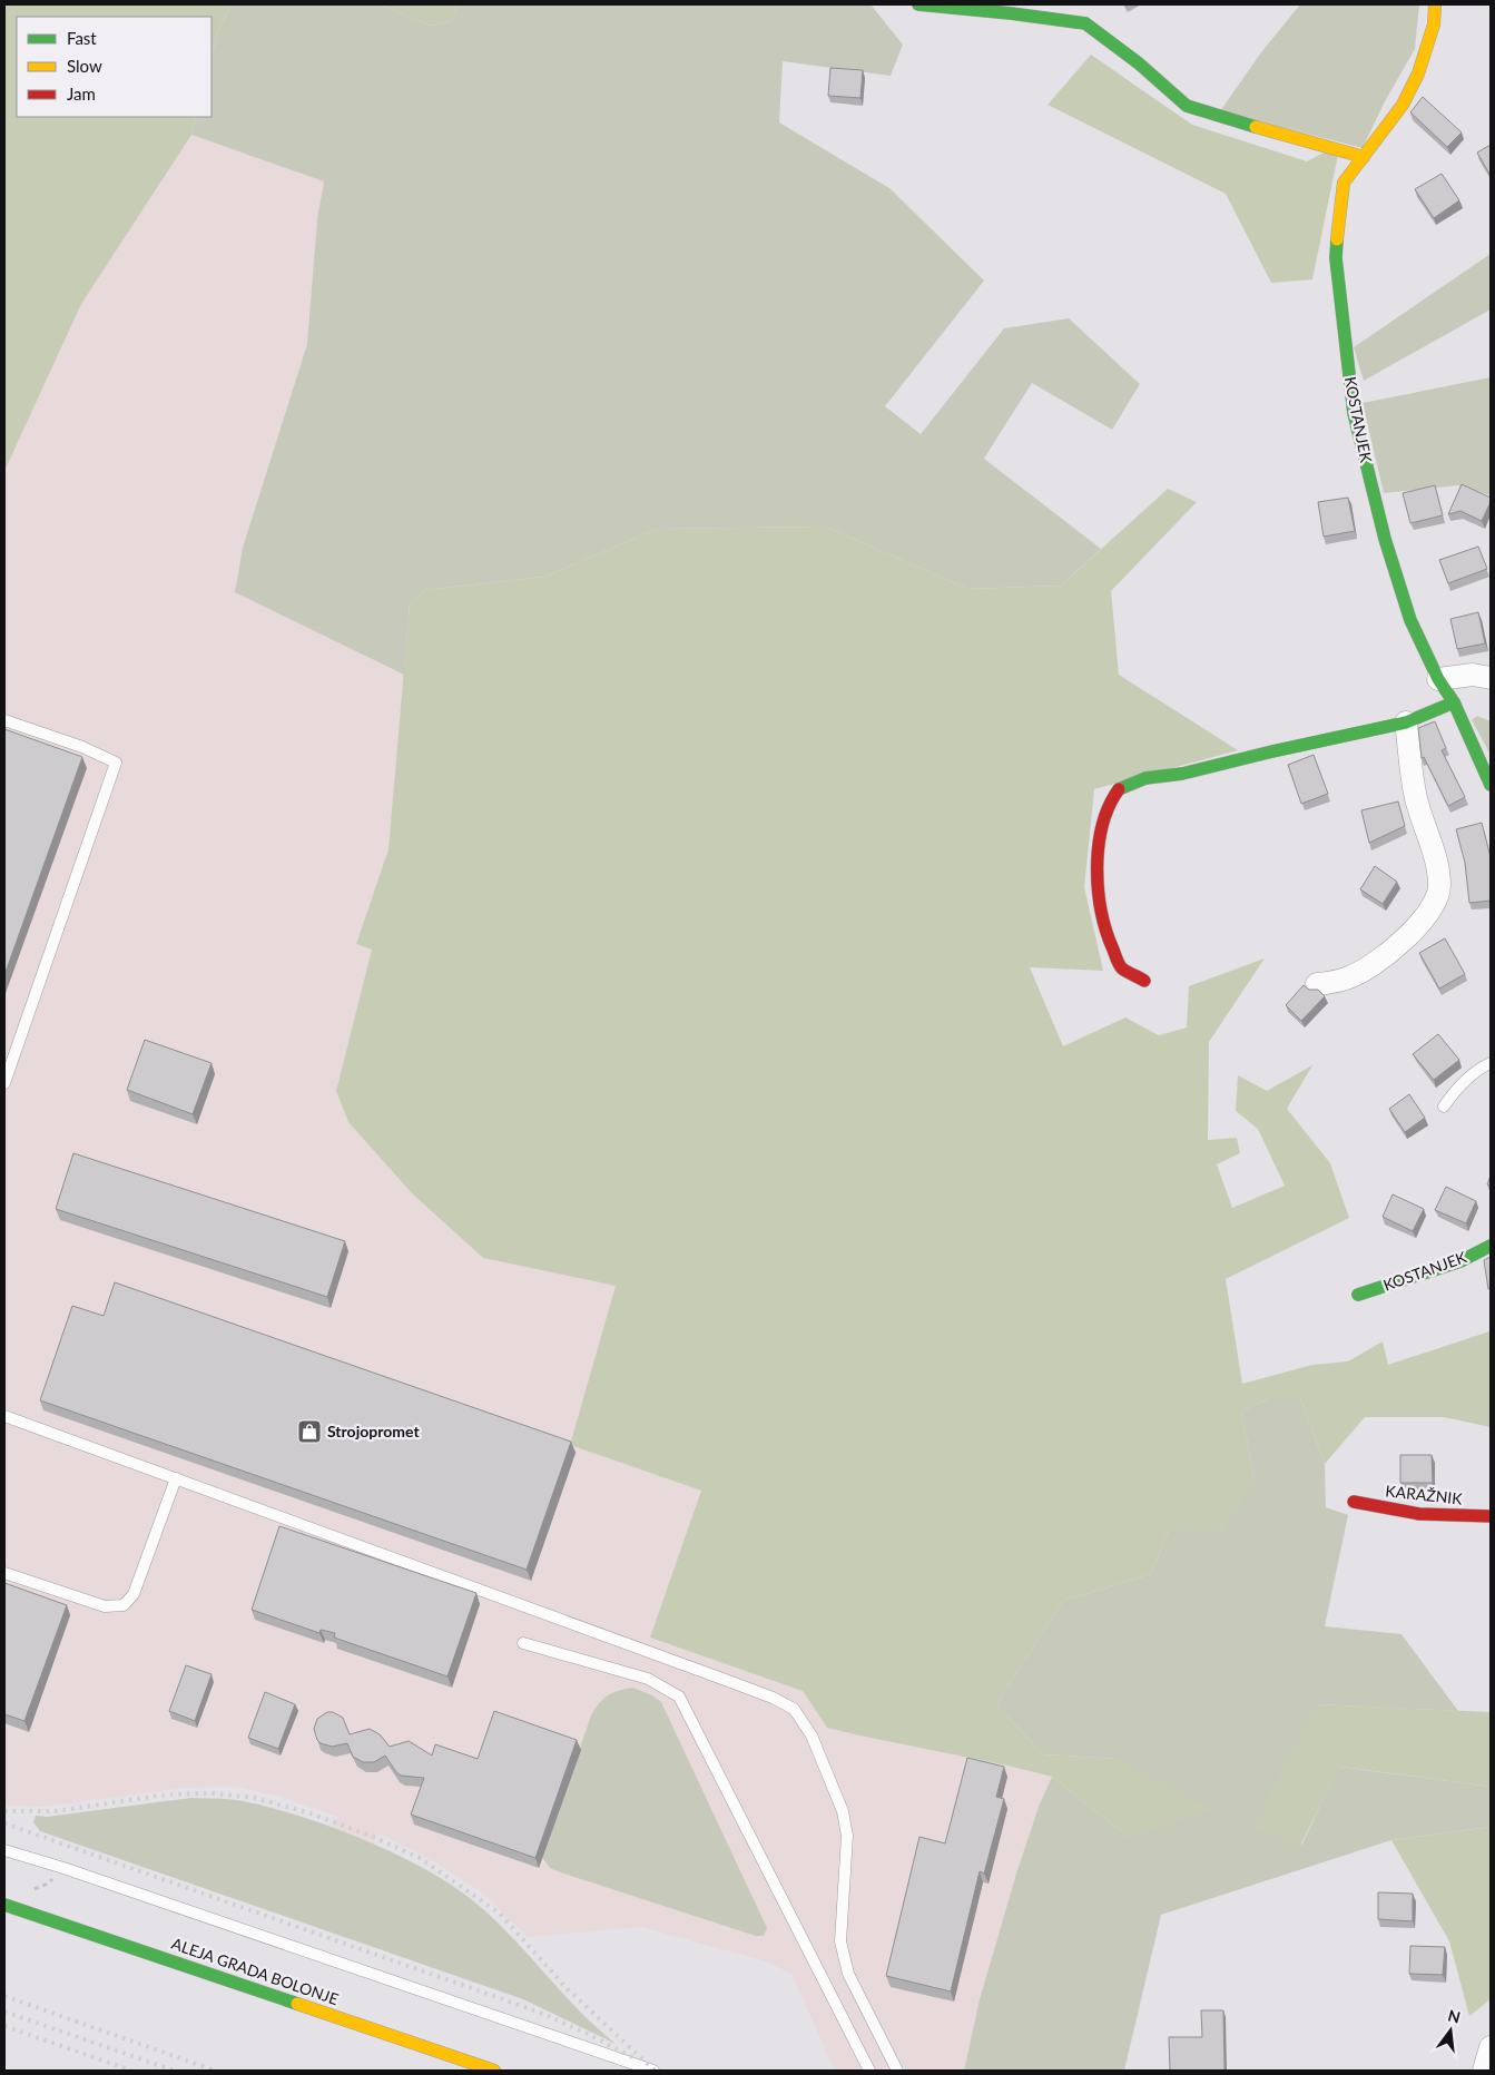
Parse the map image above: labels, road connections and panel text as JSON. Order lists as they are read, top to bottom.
{
  "streets": {
    "street": ["KOSTANJEK", "KARAŽNIK", "ALEJA GRADA BOLONJE"]
  },
  "places": {
    "shop": ["Strojopromet"]
  },
  "legend": ["Fast", "Slow", "Jam"],
  "north": "top"
}
